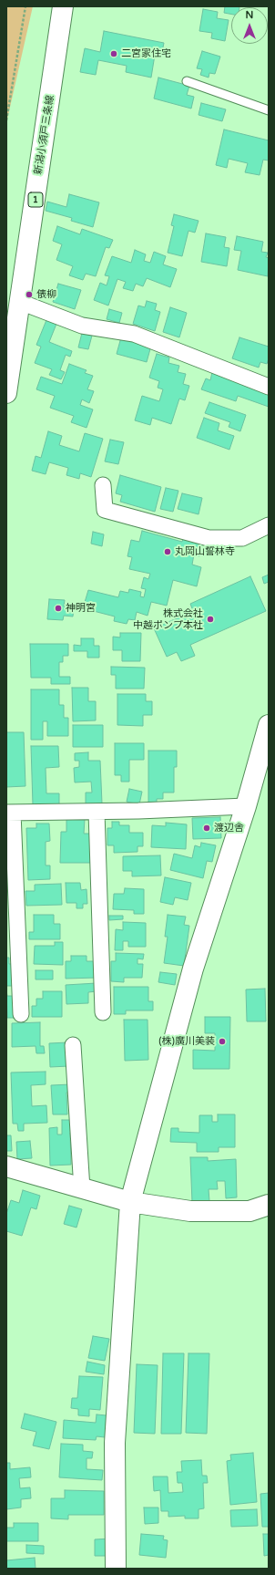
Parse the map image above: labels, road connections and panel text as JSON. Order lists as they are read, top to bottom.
{
  "streets": {
    "street": ["新潟小須戸三条線", "1"]
  },
  "places": [
    "二宮家住宅",
    "俵柳",
    "丸岡山誓林寺",
    "神明宮",
    "株式会社 中越ポンプ本社",
    "渡辺舎",
    "(株)廣川美装"
  ],
  "north": "top"
}
